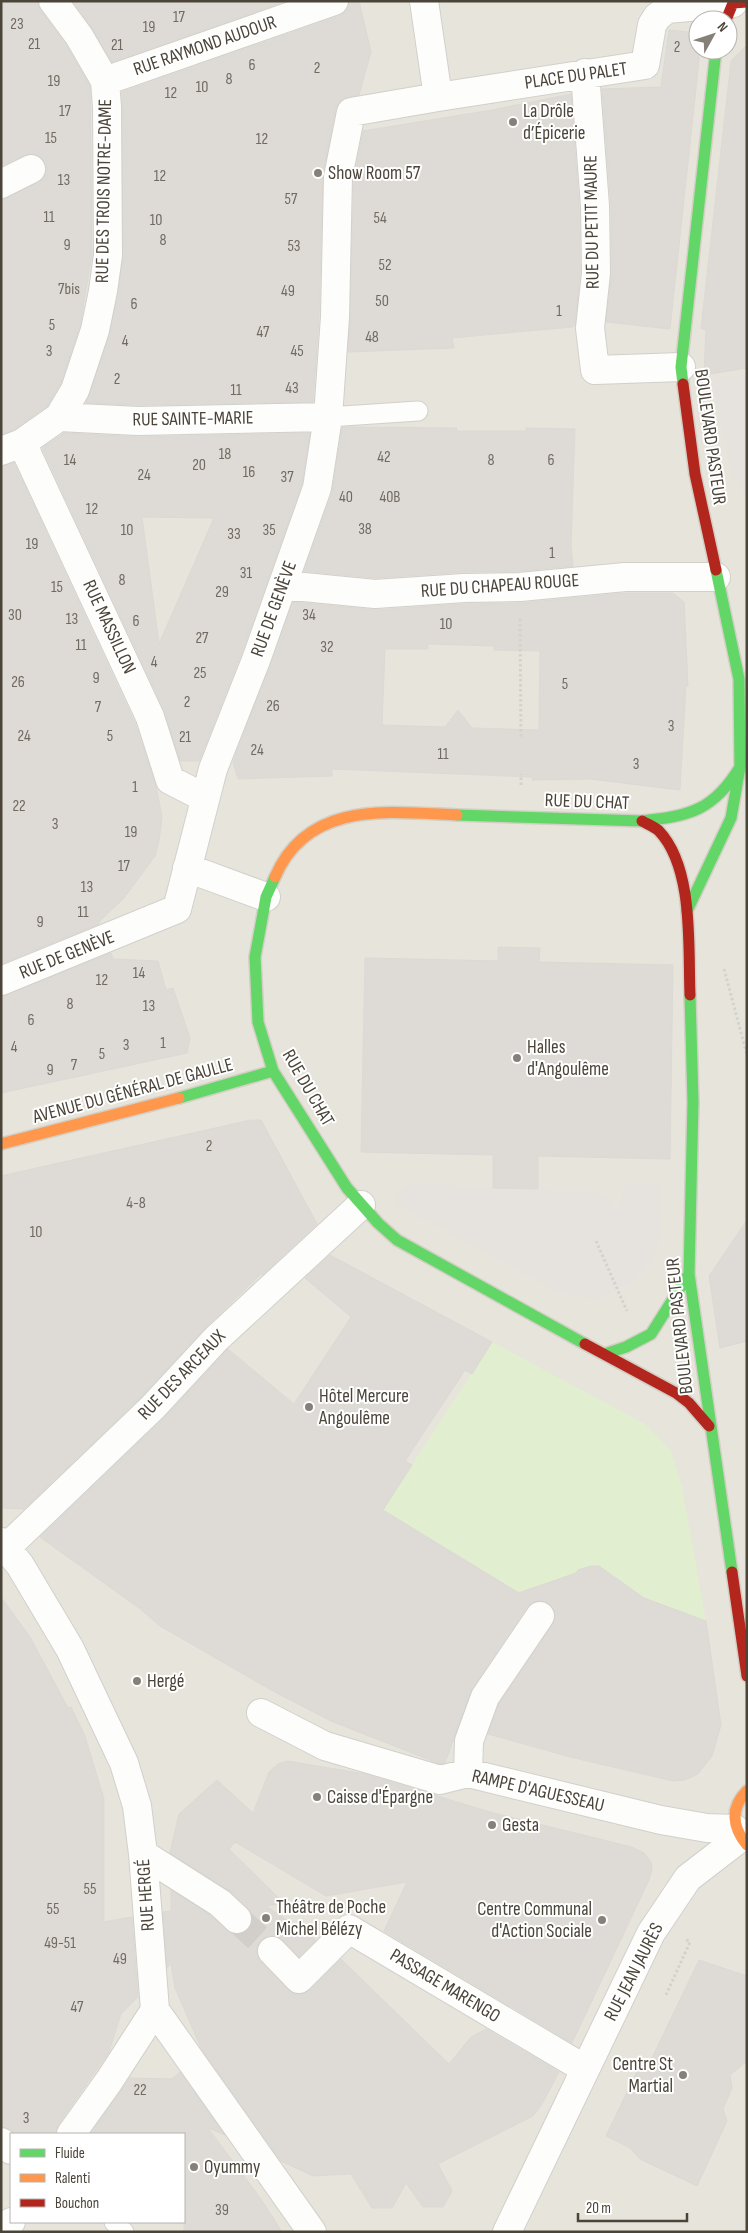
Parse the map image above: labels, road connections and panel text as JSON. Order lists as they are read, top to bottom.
{
  "streets": {
    "street": [
      "RUE RAYMOND AUDOUR",
      "PLACE DU PALET",
      "RUE DES TROIS NOTRE-DAME",
      "RUE DU PETIT MAURE",
      "RUE SAINTE-MARIE",
      "BOULEVARD PASTEUR",
      "RUE DU CHAPEAU ROUGE",
      "RUE DE GENÈVE",
      "RUE MASSILLON",
      "RUE DU CHAT",
      "AVENUE DU GÉNÉRAL DE GAULLE",
      "RUE DES ARCEAUX",
      "RAMPE D'AGUESSEAU",
      "RUE HERGÉ",
      "RUE JEAN JAURÈS",
      "PASSAGE MARENGO"
    ]
  },
  "crossings": [
    ["RUE RAYMOND AUDOUR", "RUE DES TROIS NOTRE-DAME"],
    ["PLACE DU PALET", "RUE DU PETIT MAURE"],
    ["PLACE DU PALET", "RUE DE GENÈVE"],
    ["RUE DES TROIS NOTRE-DAME", "RUE SAINTE-MARIE"],
    ["RUE DU PETIT MAURE", "BOULEVARD PASTEUR"],
    ["RUE SAINTE-MARIE", "RUE DE GENÈVE"],
    ["BOULEVARD PASTEUR", "RUE DU CHAPEAU ROUGE"],
    ["BOULEVARD PASTEUR", "RUE DU CHAT"],
    ["RUE DU CHAPEAU ROUGE", "RUE DE GENÈVE"],
    ["RUE DE GENÈVE", "RUE MASSILLON"],
    ["RUE DU CHAT", "AVENUE DU GÉNÉRAL DE GAULLE"],
    ["RUE DU CHAT", "RUE DES ARCEAUX"],
    ["RUE DES ARCEAUX", "RUE HERGÉ"],
    ["RAMPE D'AGUESSEAU", "RUE JEAN JAURÈS"],
    ["RUE JEAN JAURÈS", "PASSAGE MARENGO"]
  ],
  "places": [
    "La Drôle d’Épicerie",
    "Show Room 57",
    "Halles d'Angoulême",
    "Hôtel Mercure Angoulême",
    "Hergé",
    "Caisse d'Épargne",
    "Gesta",
    "Théâtre de Poche Michel Bélézy",
    "Centre Communal d'Action Sociale",
    "Centre St Martial",
    "Oyummy"
  ],
  "house_numbers": [
    "17",
    "23",
    "19",
    "21",
    "21",
    "2",
    "6",
    "2",
    "8",
    "19",
    "10",
    "12",
    "17",
    "15",
    "12",
    "12",
    "13",
    "57",
    "11",
    "54",
    "10",
    "8",
    "9",
    "53",
    "52",
    "7bis",
    "49",
    "50",
    "6",
    "1",
    "5",
    "47",
    "48",
    "4",
    "3",
    "45",
    "2",
    "43",
    "11",
    "18",
    "42",
    "14",
    "8",
    "6",
    "20",
    "16",
    "24",
    "37",
    "40",
    "40B",
    "12",
    "38",
    "10",
    "35",
    "33",
    "19",
    "1",
    "31",
    "8",
    "15",
    "29",
    "30",
    "34",
    "13",
    "6",
    "10",
    "27",
    "11",
    "32",
    "4",
    "25",
    "9",
    "26",
    "5",
    "2",
    "26",
    "7",
    "3",
    "24",
    "5",
    "21",
    "24",
    "11",
    "3",
    "1",
    "22",
    "3",
    "19",
    "17",
    "13",
    "11",
    "9",
    "14",
    "12",
    "8",
    "13",
    "6",
    "1",
    "3",
    "4",
    "5",
    "7",
    "9",
    "2",
    "4-8",
    "10",
    "55",
    "55",
    "49-51",
    "49",
    "47",
    "22",
    "3",
    "39"
  ],
  "legend": ["Fluide", "Ralenti", "Bouchon"],
  "scale_bar": "20 m",
  "north": "top right"
}
